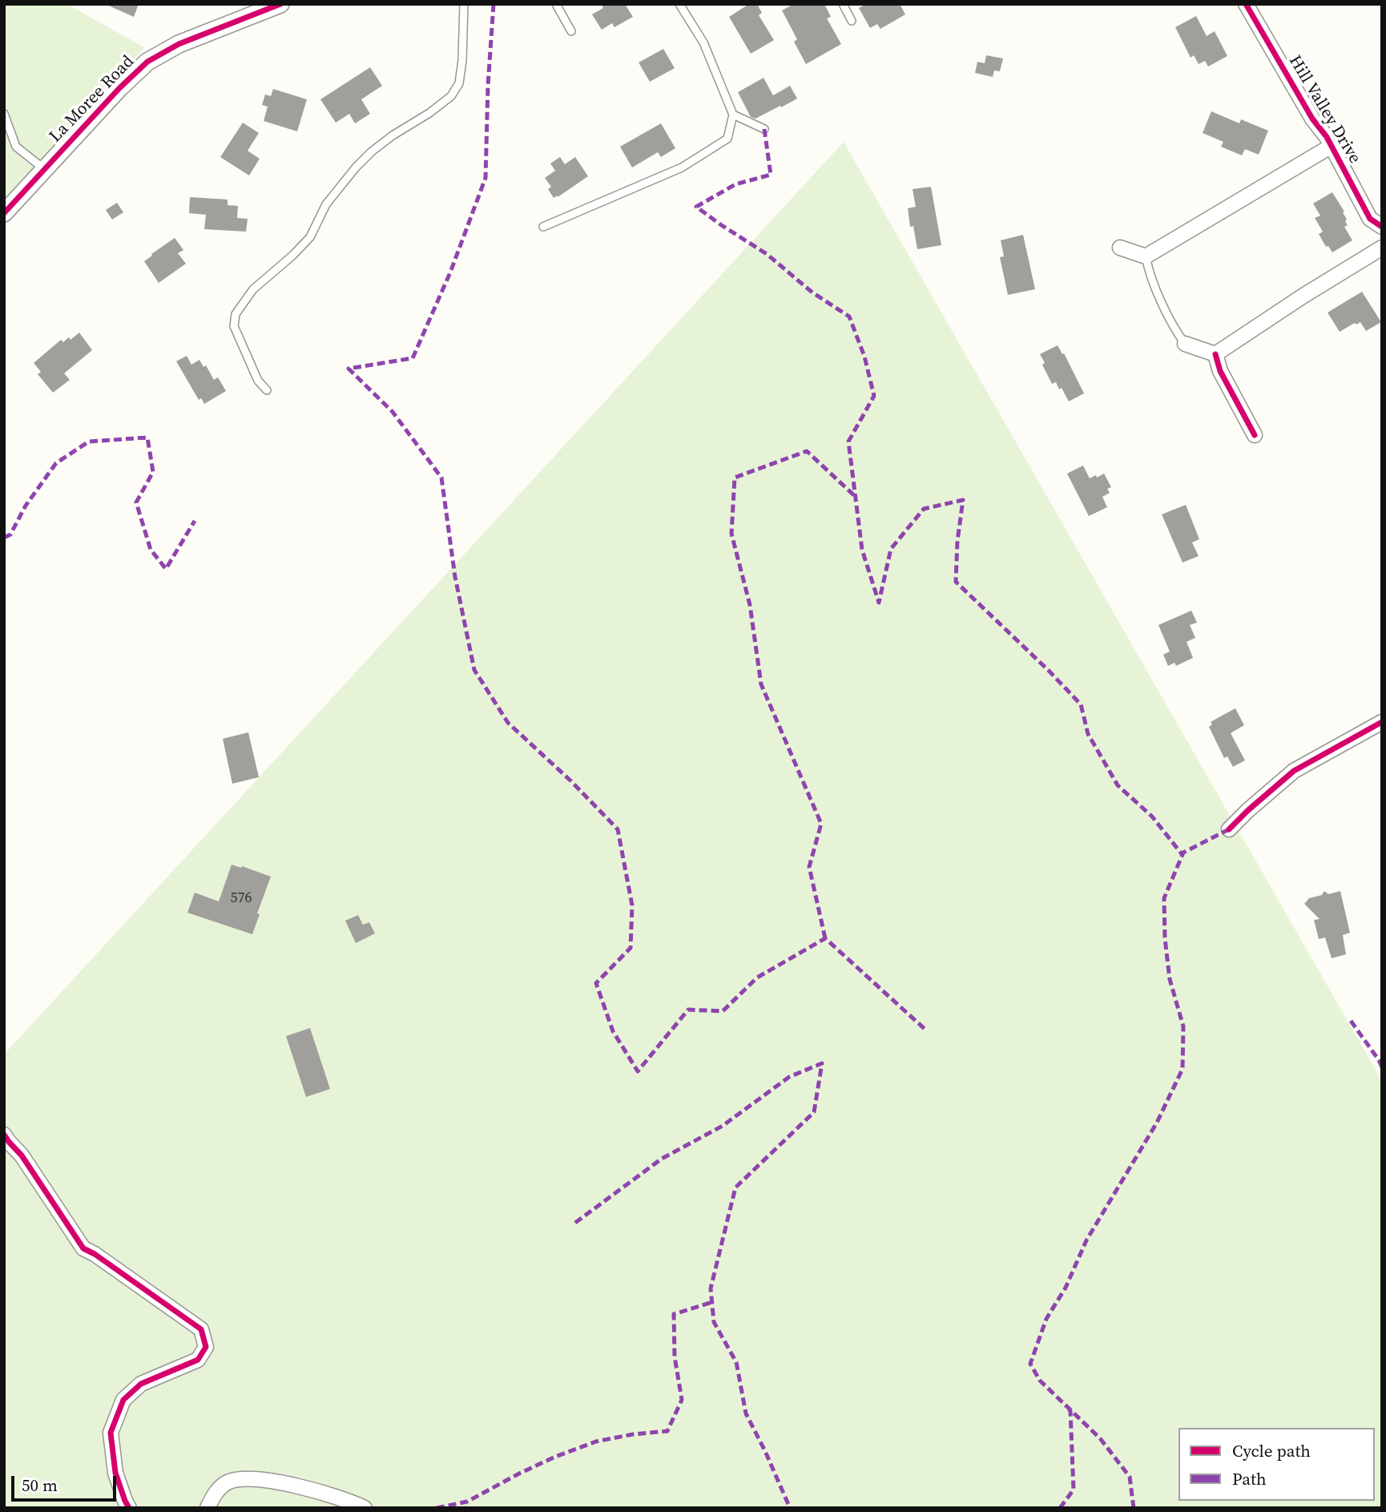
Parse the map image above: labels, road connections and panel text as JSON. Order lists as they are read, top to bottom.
{
  "streets": {
    "street": ["La Moree Road", "Hill Valley Drive"]
  },
  "house_numbers": ["576"],
  "legend": ["Cycle path", "Path"],
  "scale_bar": "50 m"
}
